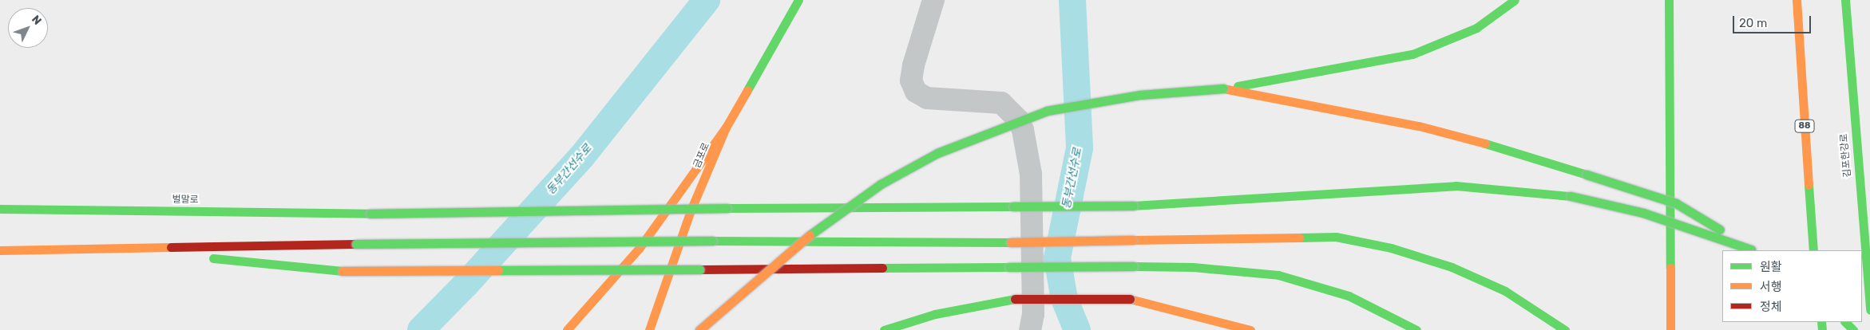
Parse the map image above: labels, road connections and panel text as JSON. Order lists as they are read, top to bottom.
{
  "streets": {
    "main road": [
      "88",
      "금포로",
      "김포한강로",
      "벌말로"
    ]
  },
  "water": ["동부간선수로"],
  "legend": ["원활", "서행", "정체"],
  "scale_bar": "20 m",
  "north": "top right"
}
